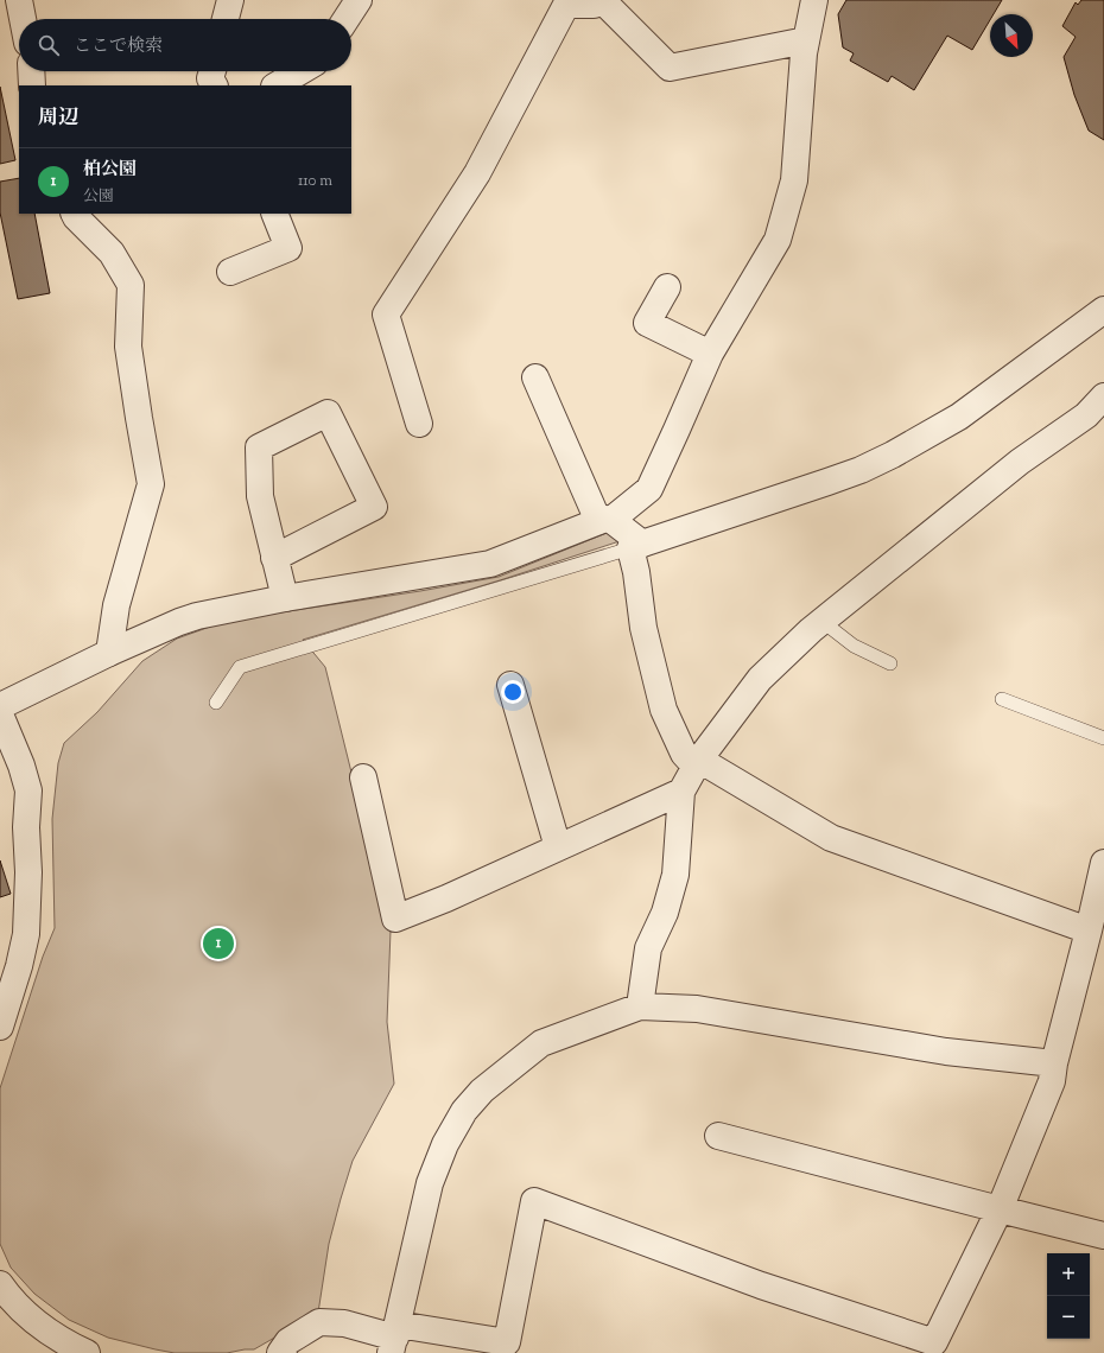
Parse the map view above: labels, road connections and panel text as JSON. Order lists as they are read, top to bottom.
{
  "north": "bottom right",
  "page": {
    "search": "ここで検索",
    "heading": "周辺",
    "list": [
      {
        "mark": "1",
        "name": "柏公園",
        "note": "公園",
        "value": "110 m"
      }
    ],
    "pins": "1",
    "map_buttons": ["+", "−"]
  }
}
